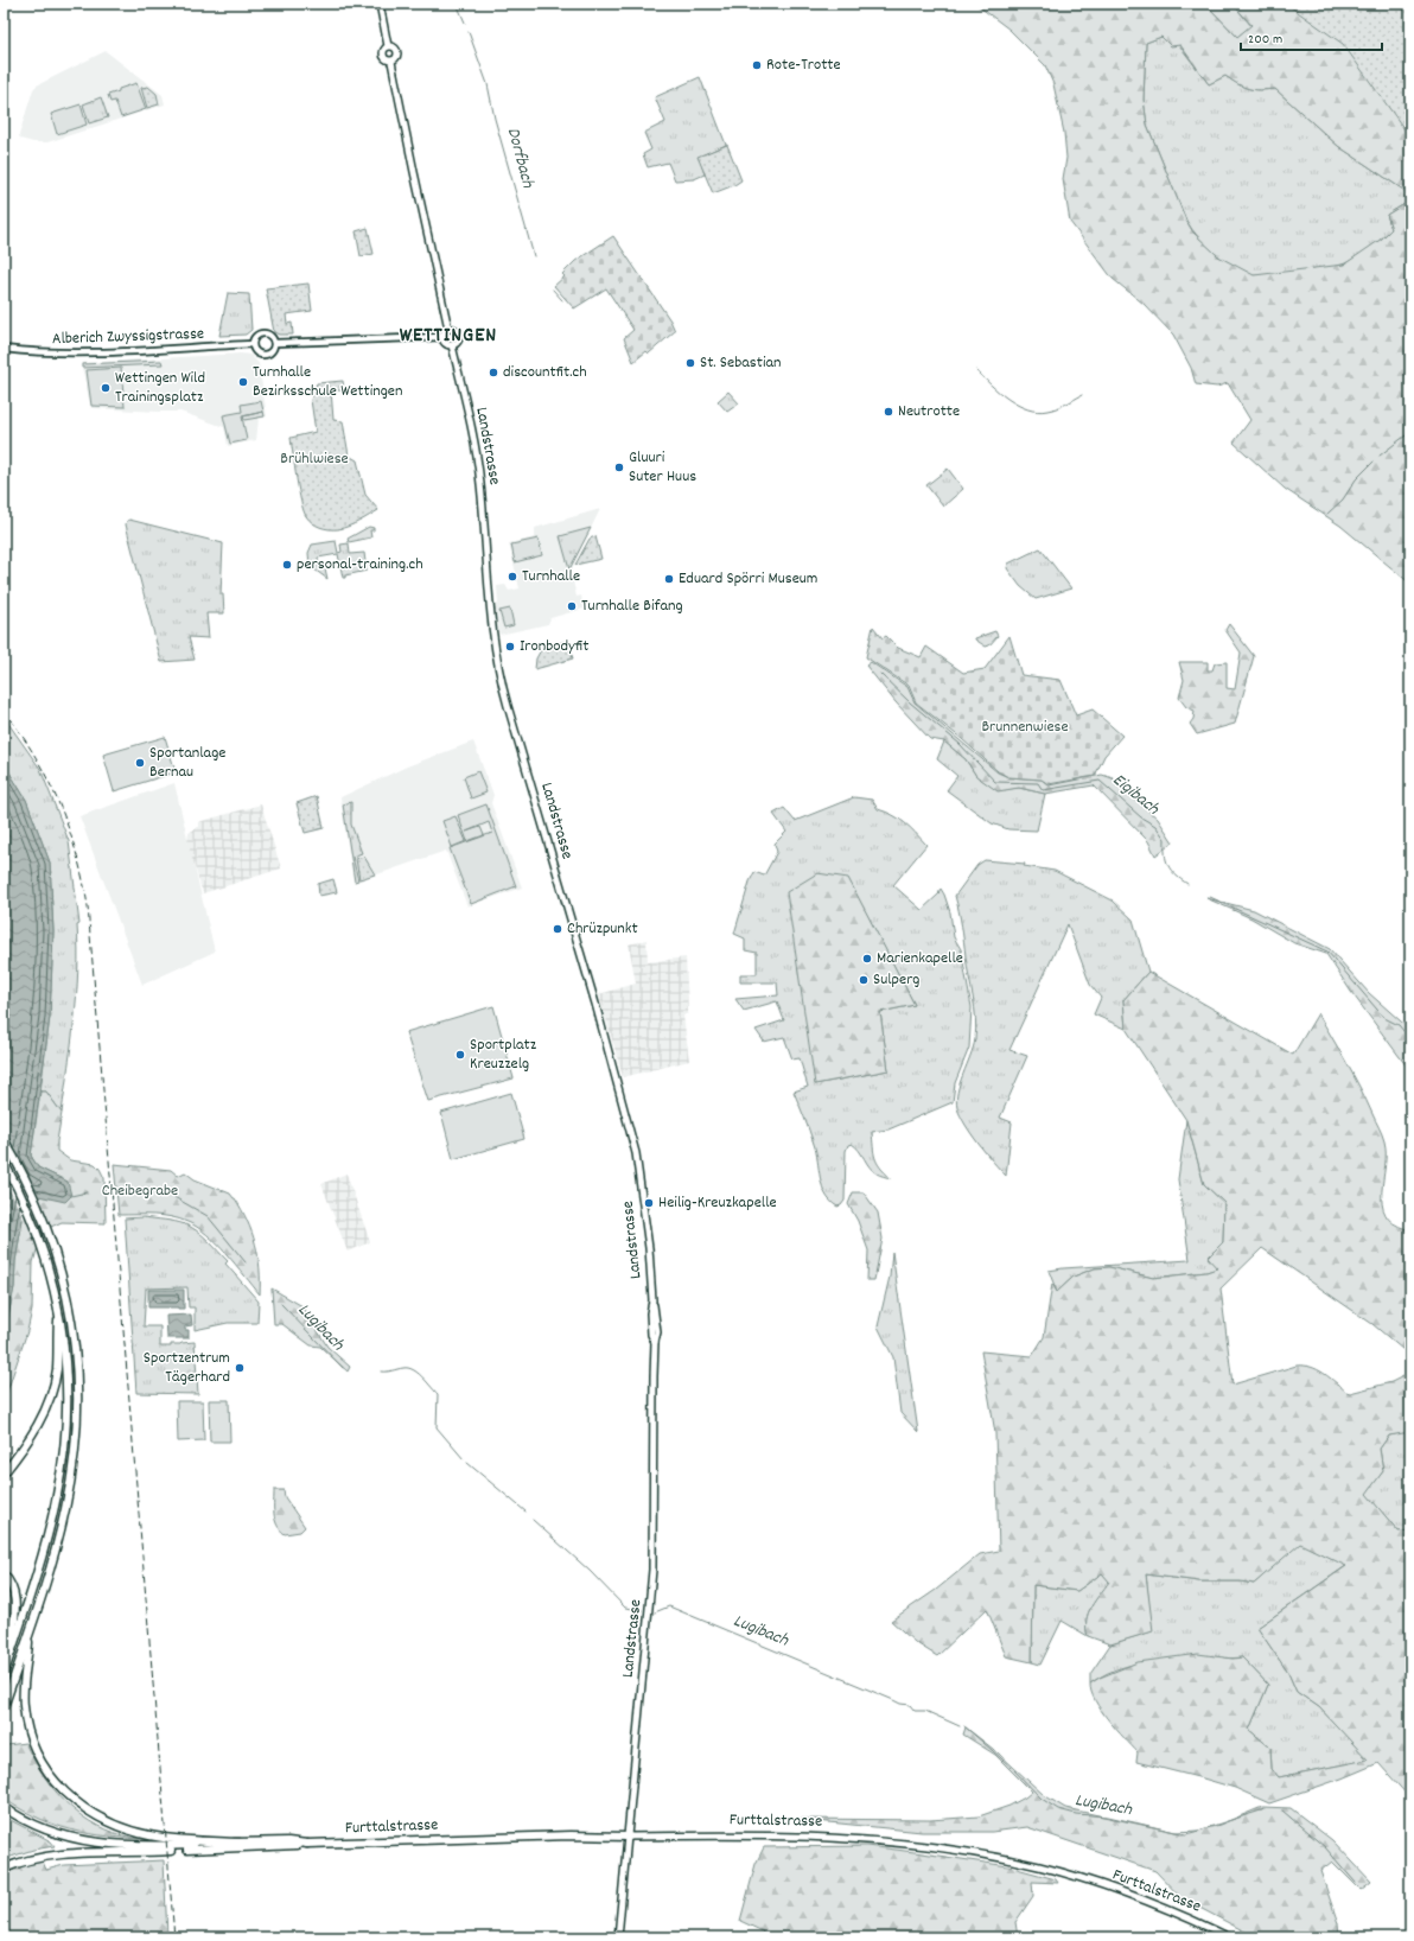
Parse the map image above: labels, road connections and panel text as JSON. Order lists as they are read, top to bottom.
{
  "streets": {
    "highway": ["Furttalstrasse"],
    "main road": ["Landstrasse"],
    "street": ["Alberich Zwyssigstrasse"]
  },
  "crossings": [
    ["Landstrasse", "Furttalstrasse"]
  ],
  "districts": ["WETTINGEN"],
  "water": ["Dorfbach", "Eigibach", "Lugibach"],
  "parks": ["Brühlwiese", "Brunnenwiese", "Cheibegrabe"],
  "places": [
    "Rote-Trotte",
    "St. Sebastian",
    "discountfit.ch",
    "Turnhalle Bezirksschule Wettingen",
    "Wettingen Wild Trainingsplatz",
    "Neutrotte",
    "Gluuri Suter Huus",
    "personal-training.ch",
    "Turnhalle",
    "Eduard Spörri Museum",
    "Turnhalle Bifang",
    "Ironbodyfit",
    "Sportanlage Bernau",
    "Chrüzpunkt",
    "Marienkapelle",
    "Sulperg",
    "Sportplatz Kreuzzelg",
    "Heilig-Kreuzkapelle",
    "Sportzentrum Tägerhard"
  ],
  "scale_bar": "200 m"
}
